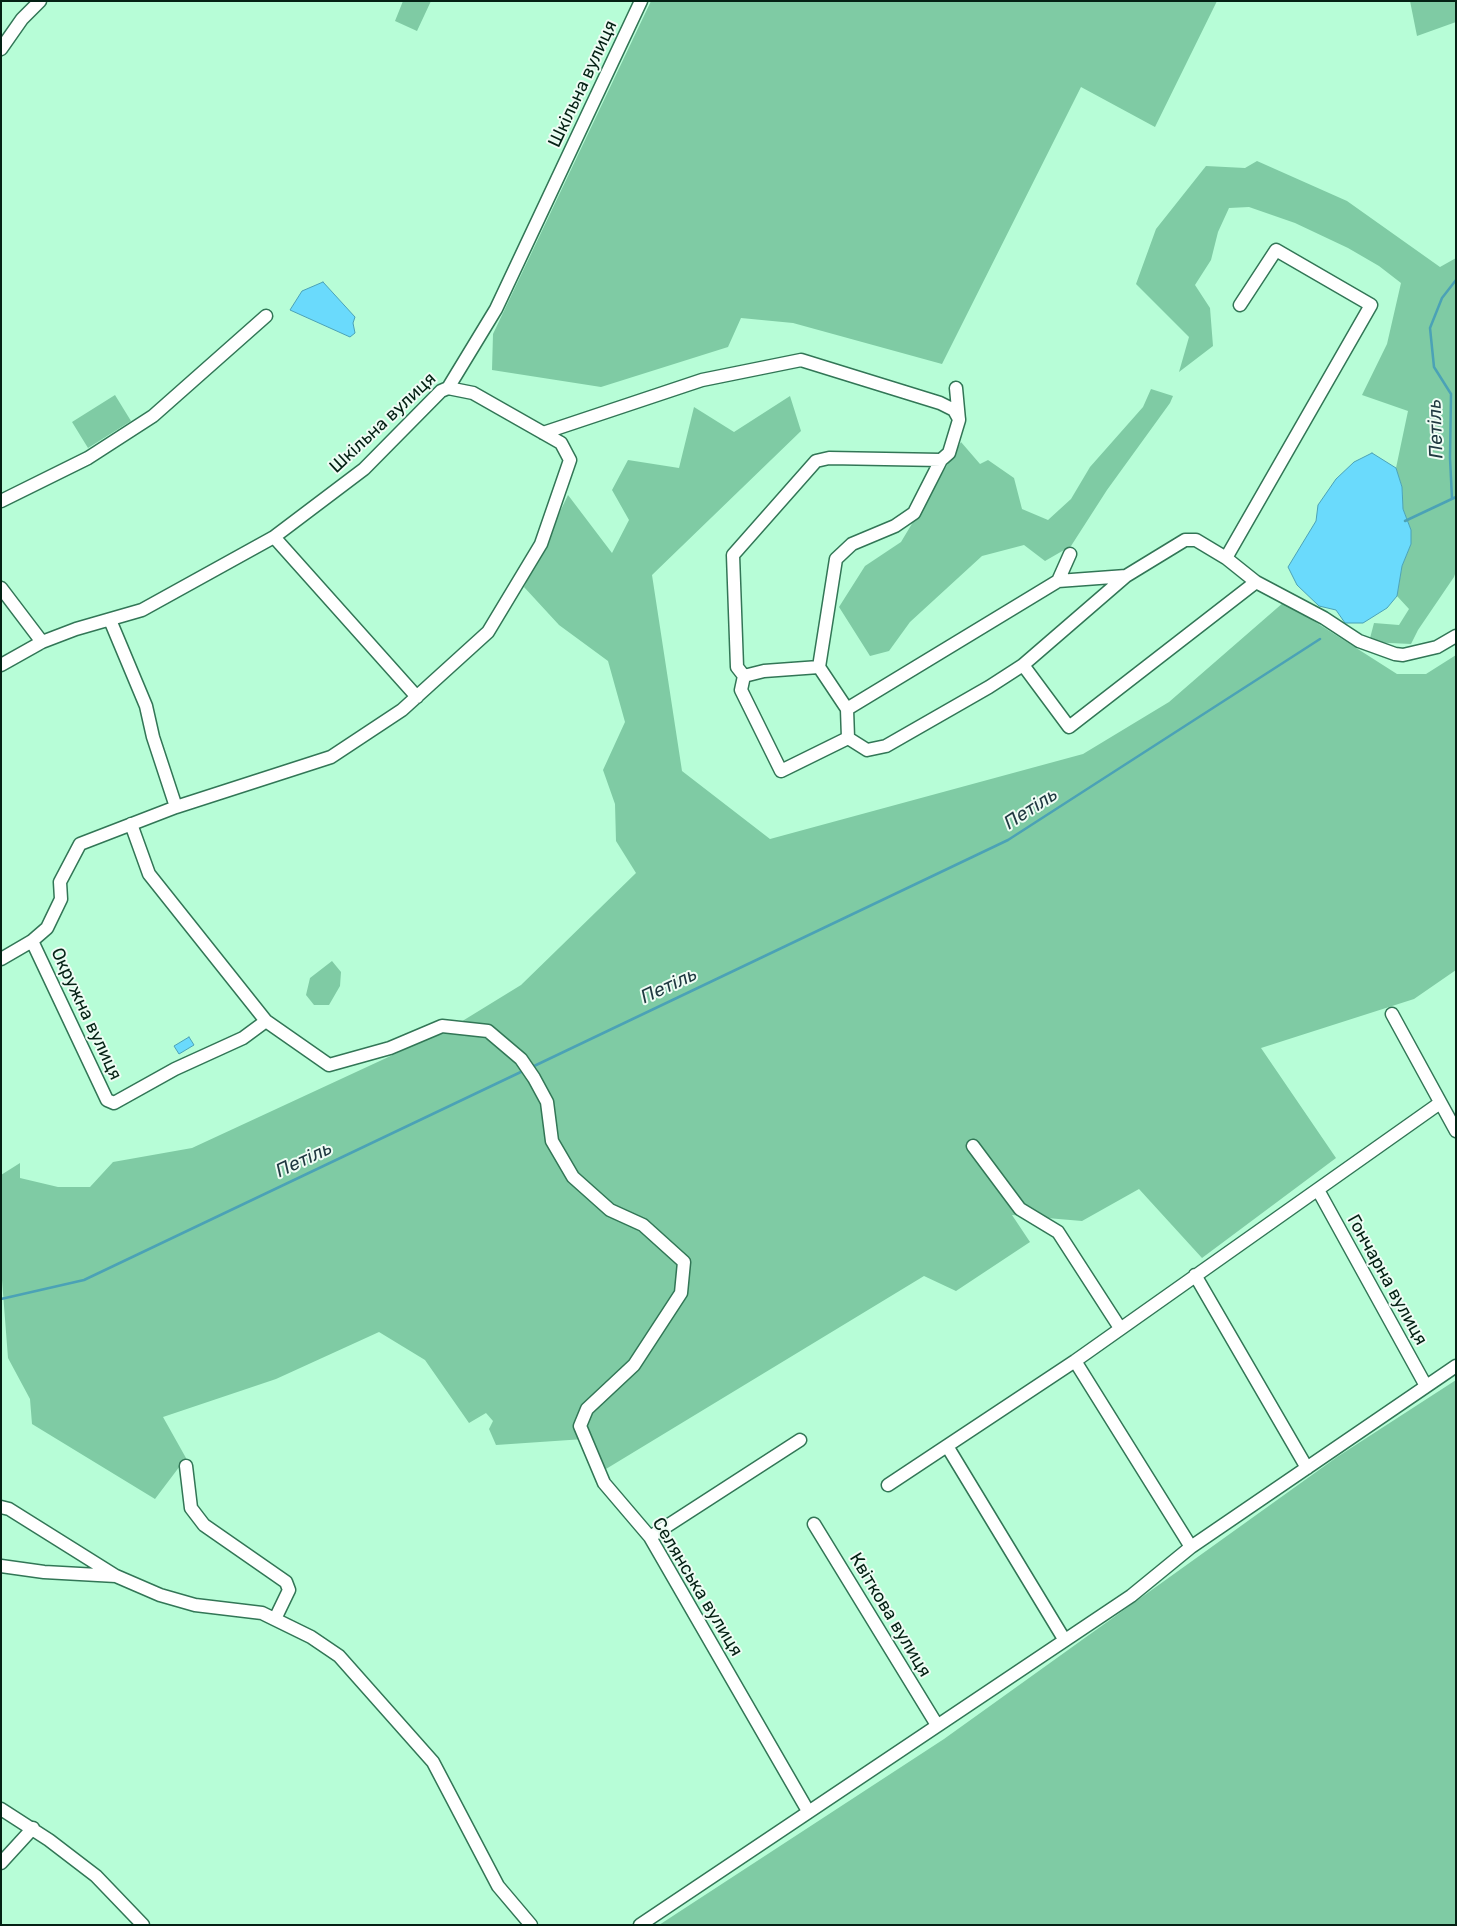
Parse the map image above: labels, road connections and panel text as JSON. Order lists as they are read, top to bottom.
{
  "streets": {
    "street": [
      "Шкільна вулиця",
      "Окружна вулиця",
      "Гончарна вулиця",
      "Селянська вулиця",
      "Квіткова вулиця"
    ]
  },
  "crossings": [
    ["Шкільна вулиця", "Окружна вулиця"],
    ["Окружна вулиця", "Селянська вулиця"]
  ],
  "water": ["Петіль"]
}
